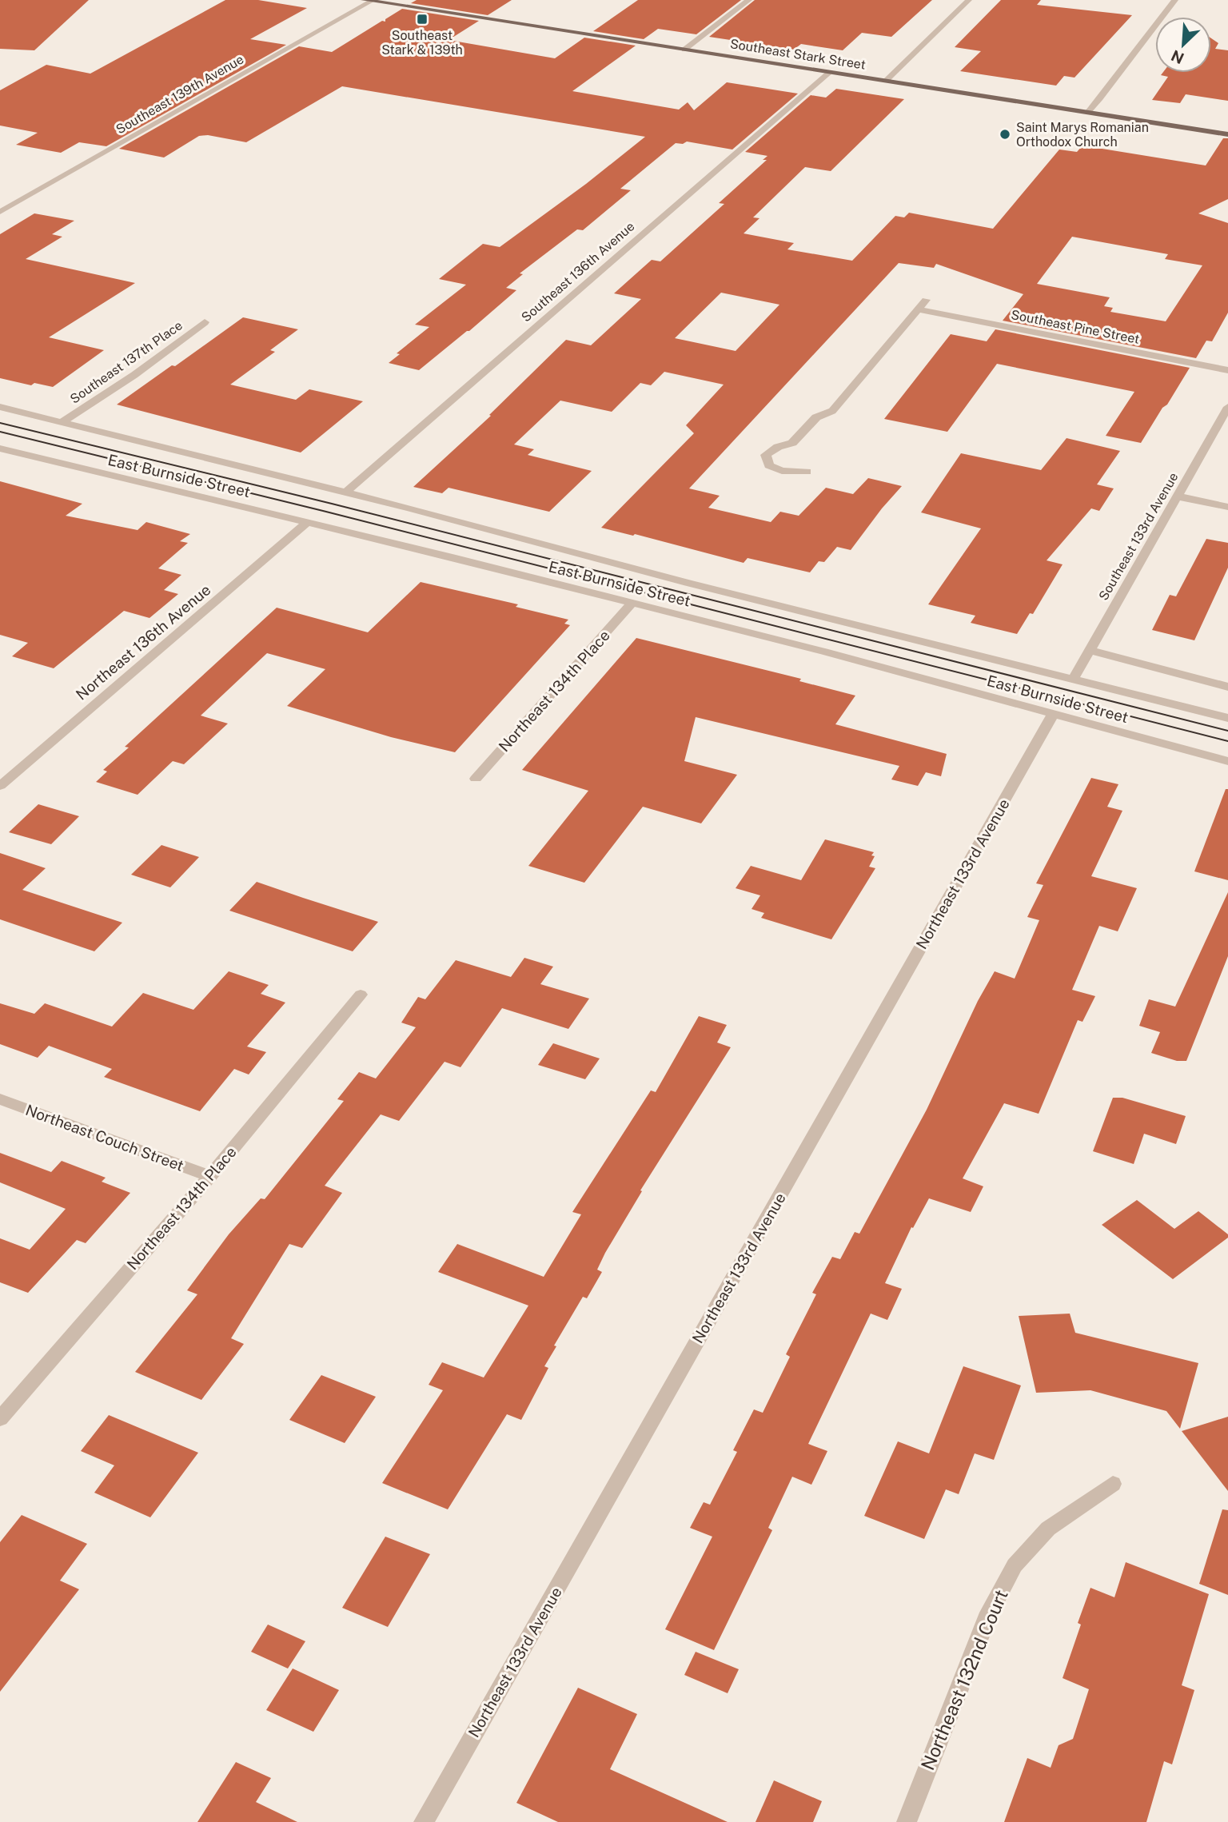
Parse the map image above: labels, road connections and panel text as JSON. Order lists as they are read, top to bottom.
{
  "streets": {
    "main road": ["Southeast Stark Street"],
    "street": [
      "Southeast 139th Avenue",
      "Southeast 136th Avenue",
      "Southeast Pine Street",
      "Southeast 137th Place",
      "East Burnside Street",
      "Southeast 133rd Avenue",
      "Northeast 136th Avenue",
      "Northeast 134th Place",
      "Northeast 133rd Avenue",
      "Northeast Couch Street",
      "Northeast 132nd Court"
    ]
  },
  "crossings": [
    ["Southeast Stark Street", "Southeast 139th Avenue"],
    ["Southeast Stark Street", "Southeast 136th Avenue"],
    ["Southeast 136th Avenue", "East Burnside Street"],
    ["Southeast 137th Place", "East Burnside Street"],
    ["East Burnside Street", "Southeast 133rd Avenue"],
    ["East Burnside Street", "Northeast 136th Avenue"],
    ["East Burnside Street", "Northeast 134th Place"],
    ["East Burnside Street", "Northeast 133rd Avenue"],
    ["Northeast 134th Place", "Northeast Couch Street"]
  ],
  "places": {
    "transit": ["Southeast Stark & 139th"],
    "other": ["Saint Marys Romanian Orthodox Church"]
  },
  "north": "bottom left"
}
